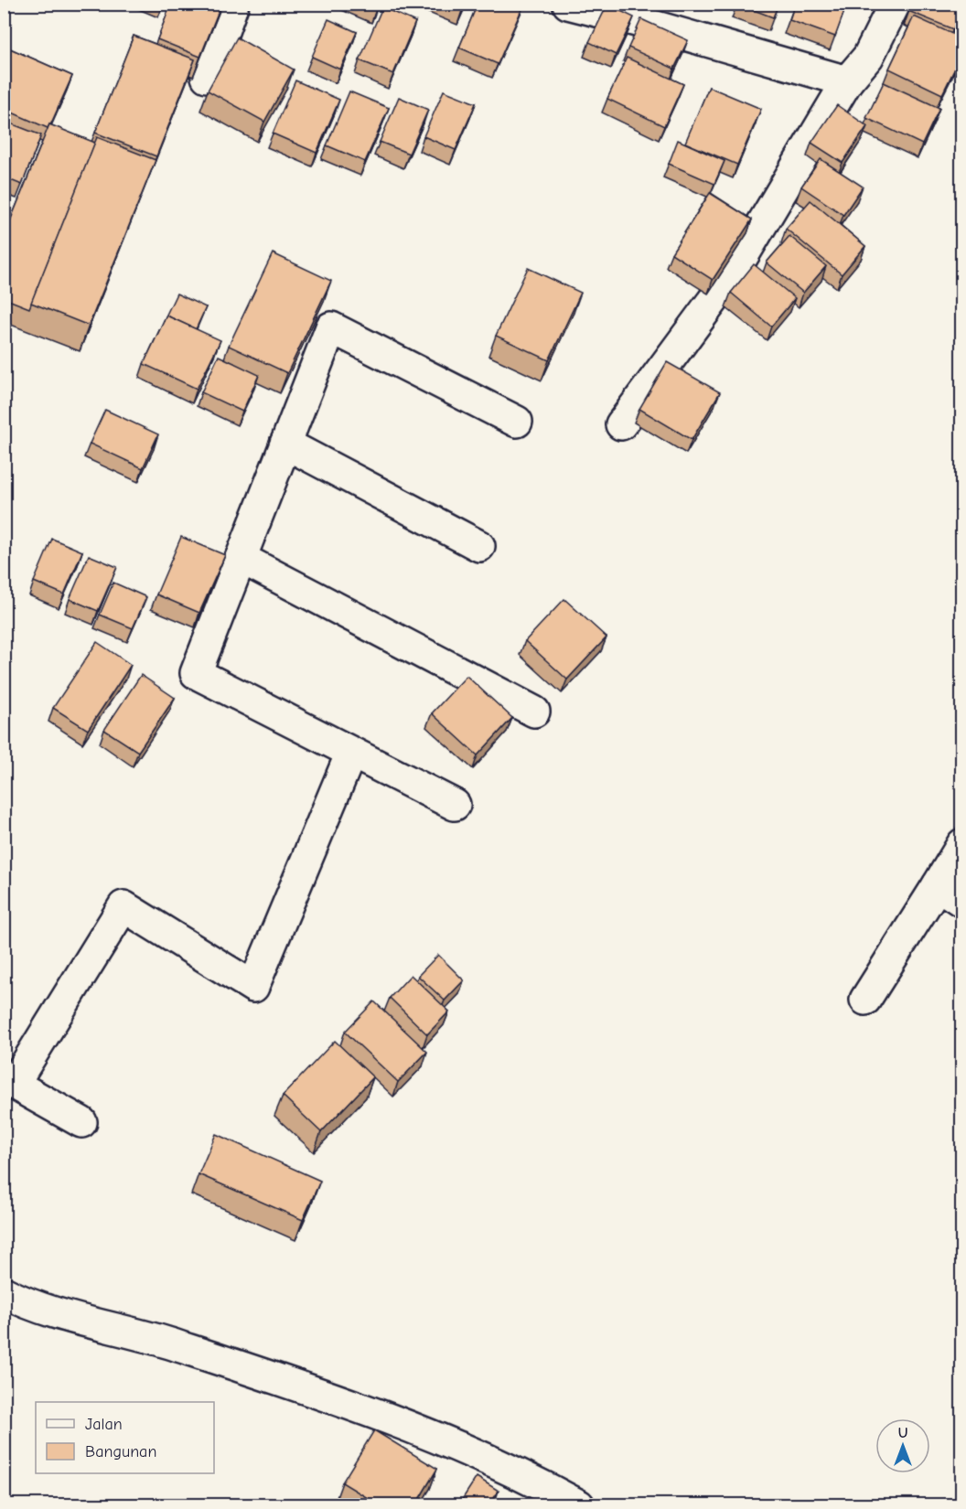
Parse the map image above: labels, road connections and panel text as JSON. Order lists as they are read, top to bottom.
{
  "legend": ["Jalan", "Bangunan"],
  "north": "top"
}
